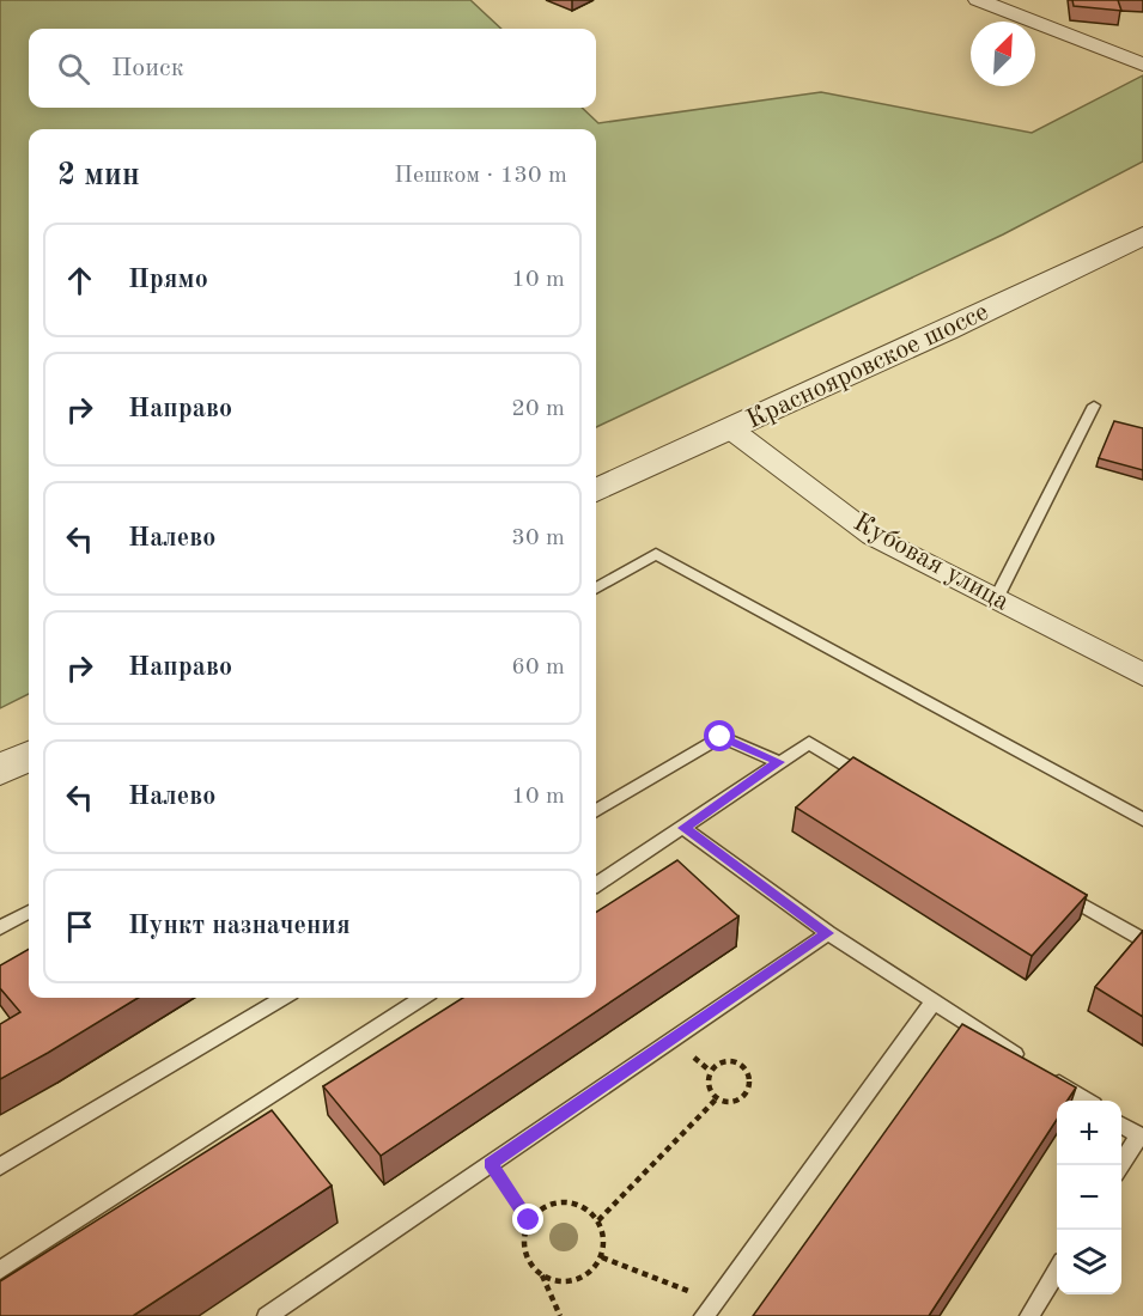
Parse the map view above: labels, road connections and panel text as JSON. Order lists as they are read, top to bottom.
{
  "streets": {
    "street": ["Краснояровское шоссе", "Кубовая улица"]
  },
  "crossings": [
    ["Краснояровское шоссе", "Кубовая улица"]
  ],
  "north": "top right",
  "page": {
    "search": "Поиск",
    "heading": ["2 мин", "Пешком · 130 m"],
    "list": [
      ["Прямо", "10 m"],
      ["Направо", "20 m"],
      ["Налево", "30 m"],
      ["Направо", "60 m"],
      ["Налево", "10 m"],
      "Пункт назначения"
    ],
    "map_buttons": ["+", "−"]
  }
}
